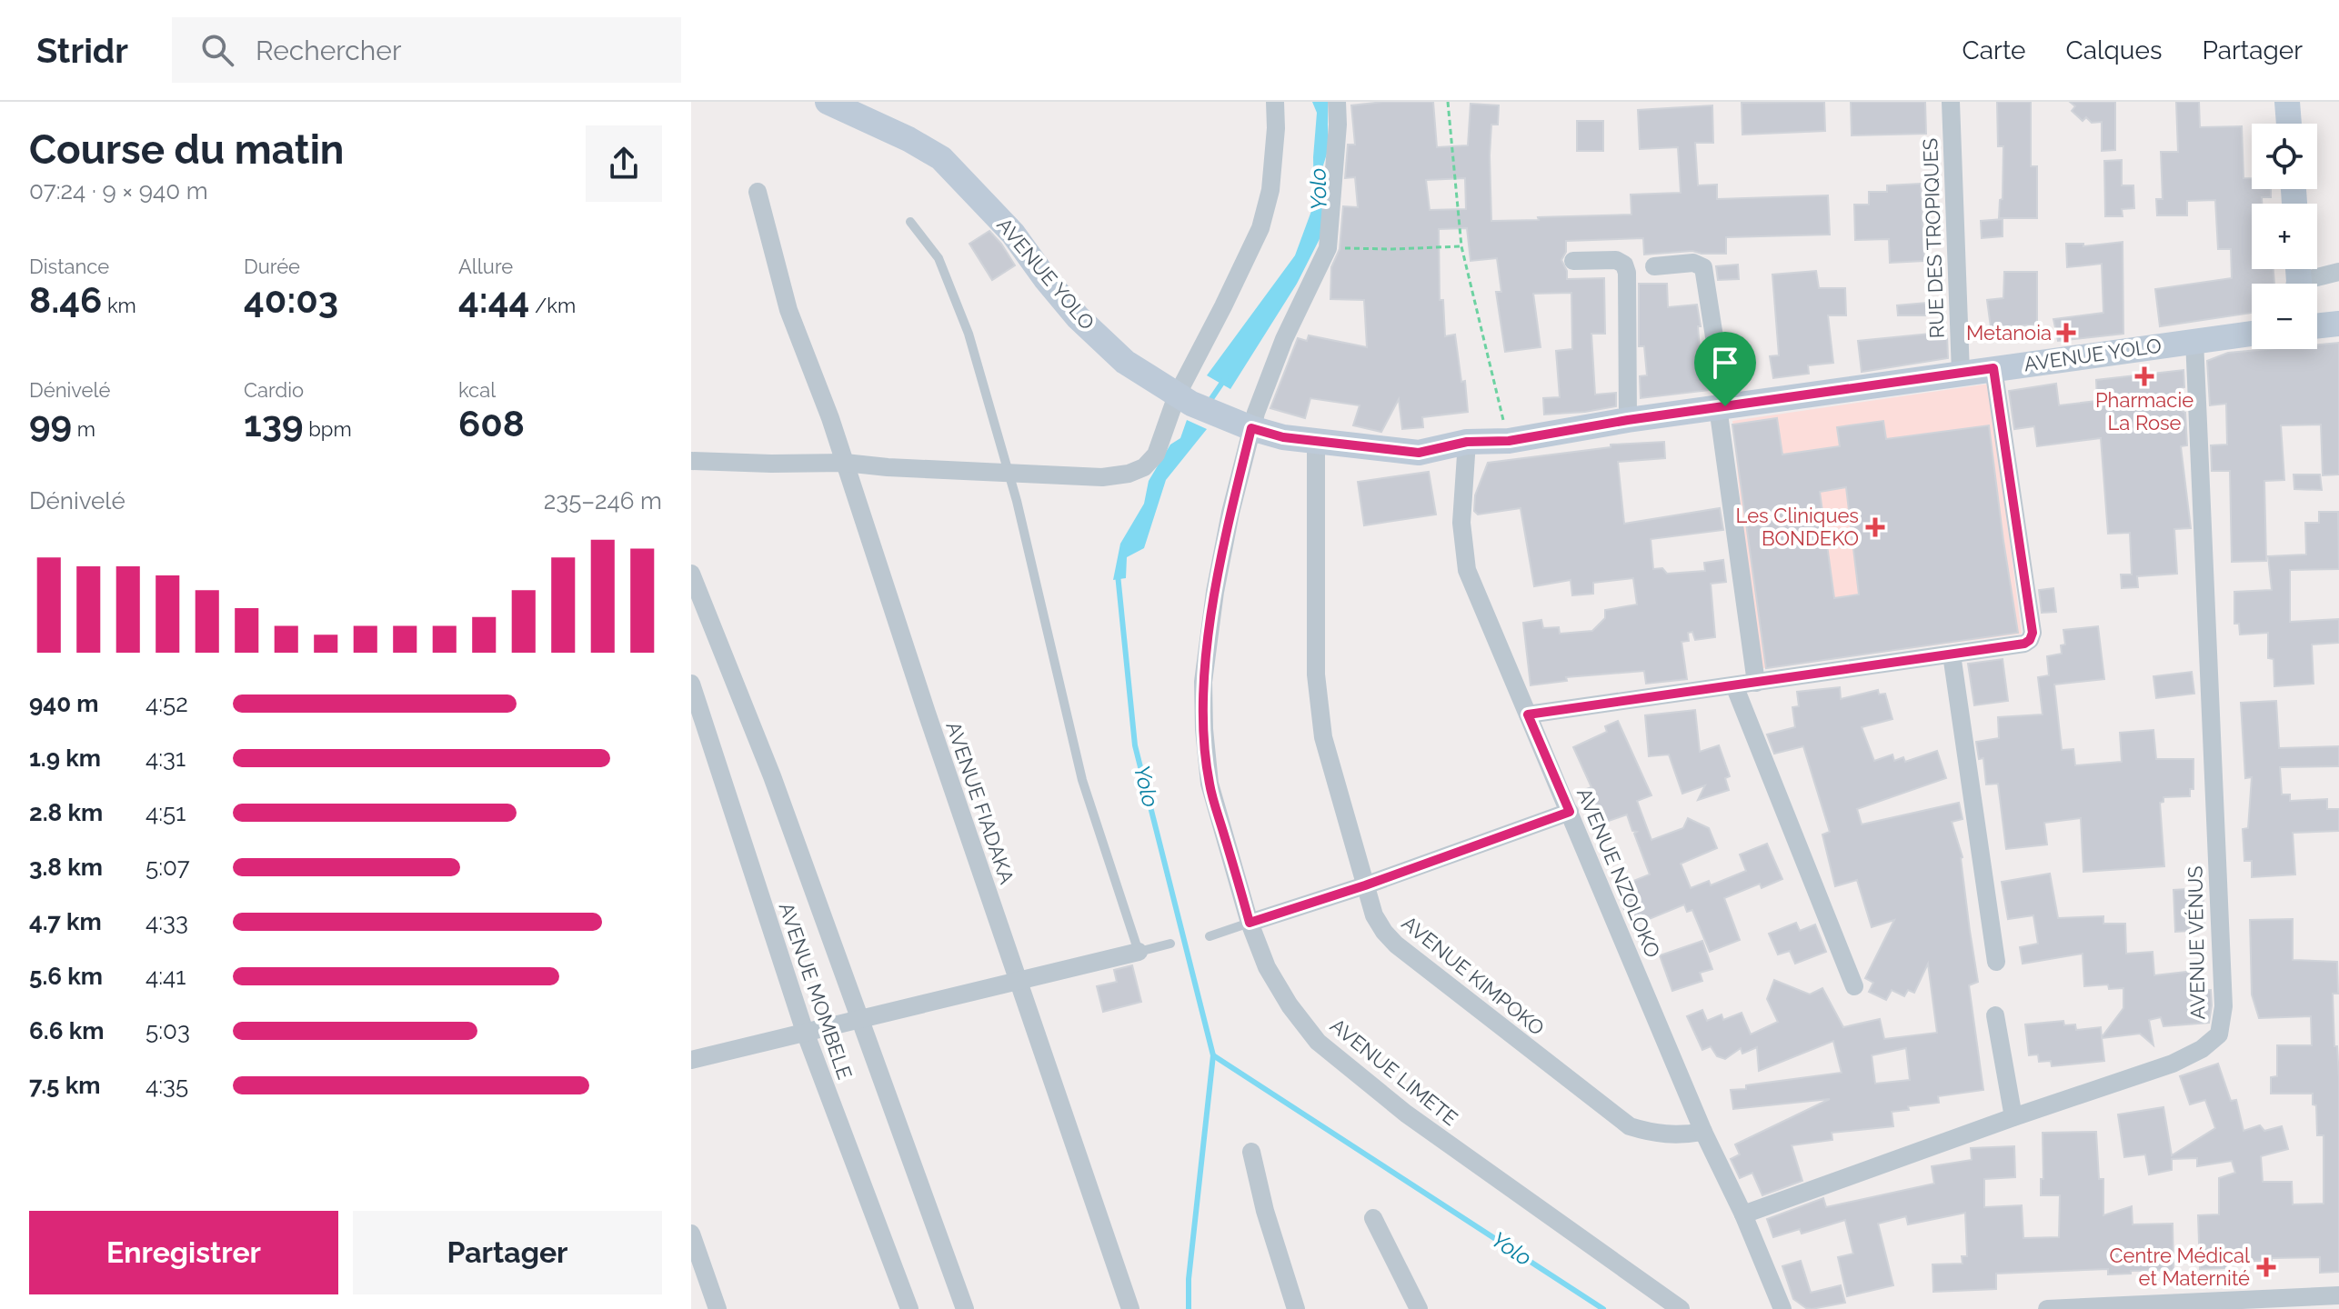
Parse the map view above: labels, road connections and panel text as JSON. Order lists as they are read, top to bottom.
{
  "streets": {
    "street": [
      "RUE DES TROPIQUES",
      "AVENUE YOLO",
      "AVENUE FIADAKA",
      "AVENUE NZOLOKO",
      "AVENUE VÉNUS",
      "AVENUE KIMPOKO",
      "AVENUE MOMBELE",
      "AVENUE LIMETE"
    ]
  },
  "crossings": [
    ["RUE DES TROPIQUES", "AVENUE YOLO"],
    ["AVENUE YOLO", "AVENUE NZOLOKO"],
    ["AVENUE YOLO", "AVENUE VÉNUS"],
    ["AVENUE YOLO", "AVENUE KIMPOKO"],
    ["AVENUE YOLO", "AVENUE LIMETE"],
    ["AVENUE NZOLOKO", "AVENUE VÉNUS"],
    ["AVENUE NZOLOKO", "AVENUE KIMPOKO"]
  ],
  "water": ["Yolo"],
  "places": {
    "health": [
      "Metanoia",
      "Pharmacie La Rose",
      "Les Cliniques BONDEKO",
      "Centre Médical et Maternité"
    ]
  },
  "page": {
    "header": "Stridr",
    "search": "Rechercher",
    "nav": ["Carte", "Calques", "Partager"],
    "heading": ["Course du matin", "07:24 · 9 × 940 m"],
    "map_buttons": ["+", "−"],
    "stats": [
      ["Distance", "8.46 km"],
      ["Durée", "40:03"],
      ["Allure", "4:44 /km"],
      ["Dénivelé", "99 m"],
      ["Cardio", "139 bpm"],
      ["kcal", "608"]
    ],
    "chart": ["Dénivelé", "235–246 m"],
    "list": [
      {
        "name": "940 m",
        "note": "4:52"
      },
      {
        "name": "1.9 km",
        "note": "4:31"
      },
      {
        "name": "2.8 km",
        "note": "4:51"
      },
      {
        "name": "3.8 km",
        "note": "5:07"
      },
      {
        "name": "4.7 km",
        "note": "4:33"
      },
      {
        "name": "5.6 km",
        "note": "4:41"
      },
      {
        "name": "6.6 km",
        "note": "5:03"
      },
      {
        "name": "7.5 km",
        "note": "4:35"
      }
    ],
    "buttons": ["Enregistrer", "Partager"]
  }
}
